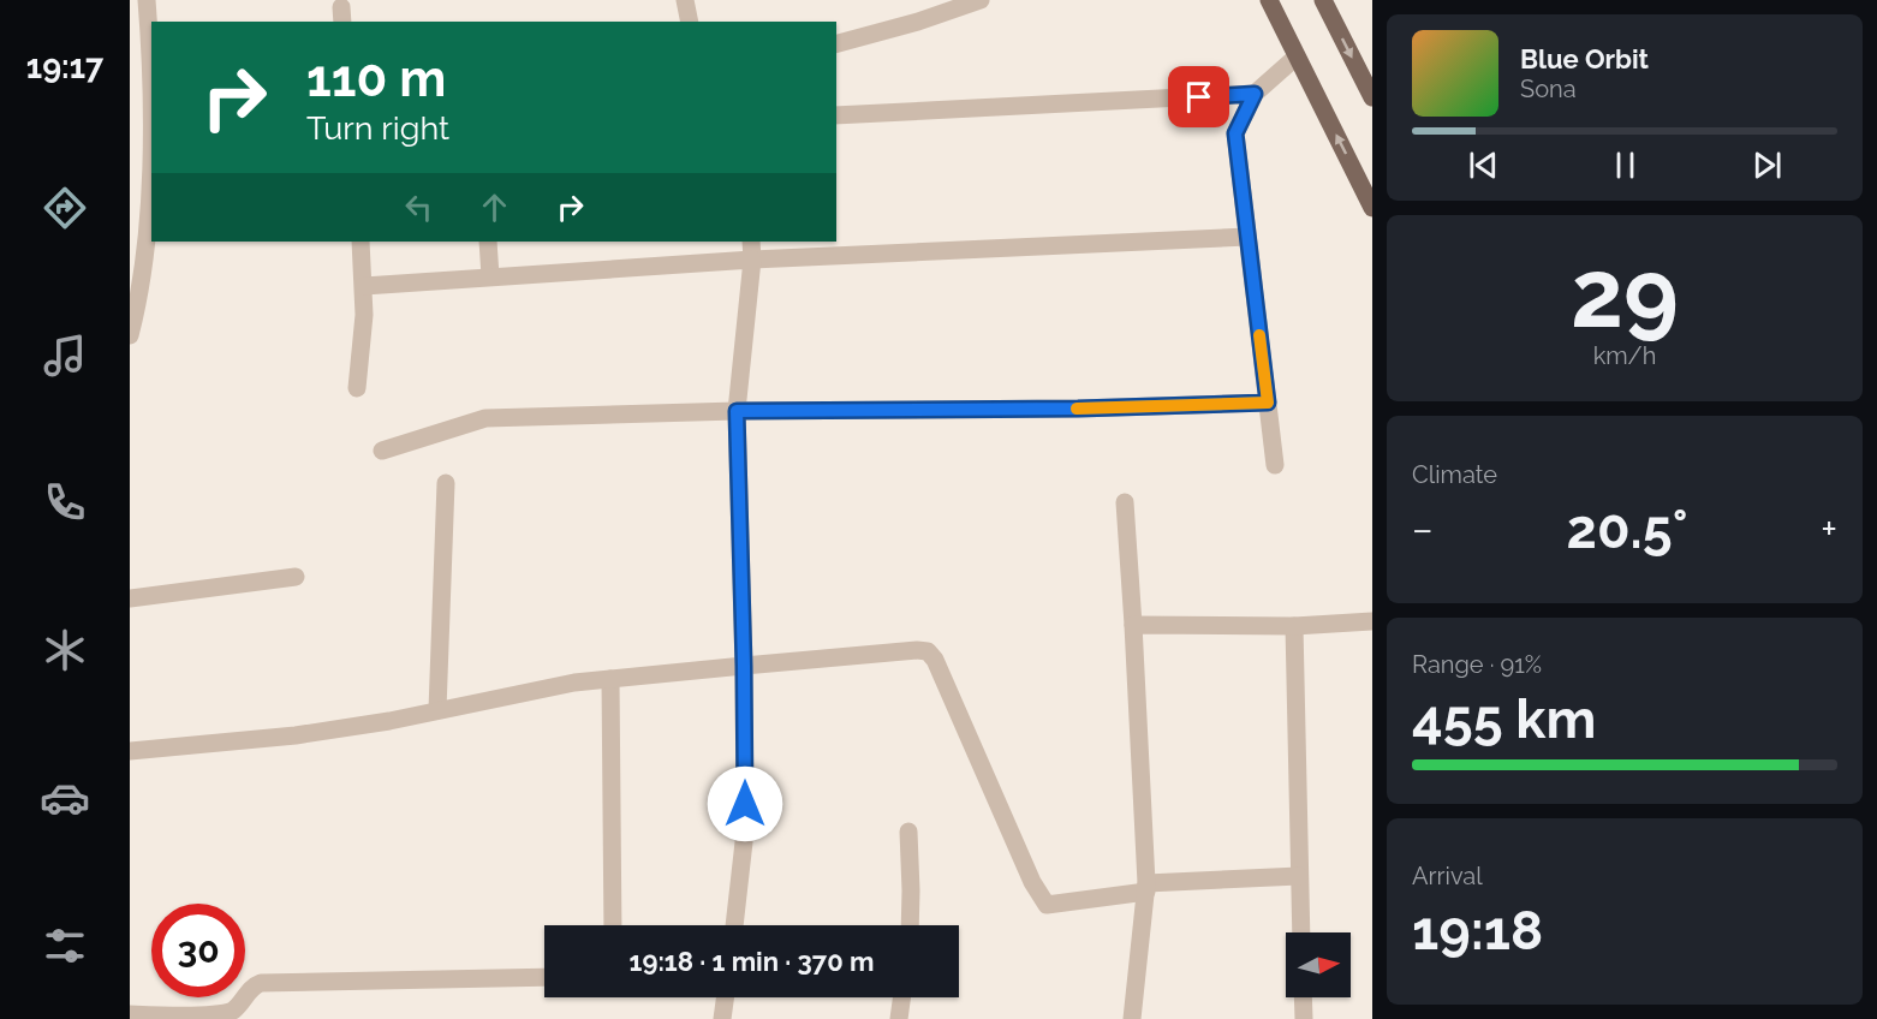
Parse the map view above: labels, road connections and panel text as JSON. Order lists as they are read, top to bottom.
{
  "north": "right",
  "page": {
    "tabs": "19:17",
    "turn": ["110 m", "Turn right"],
    "song": ["Blue Orbit", "Sona"],
    "tile": [
      ["29", "km/h"],
      "Climate",
      ["Range · 91%", "455 km"],
      ["Arrival", "19:18"]
    ],
    "heat": ["−", "20.5°", "+"],
    "limit": "30",
    "trip": "19:18 · 1 min · 370 m"
  }
}
